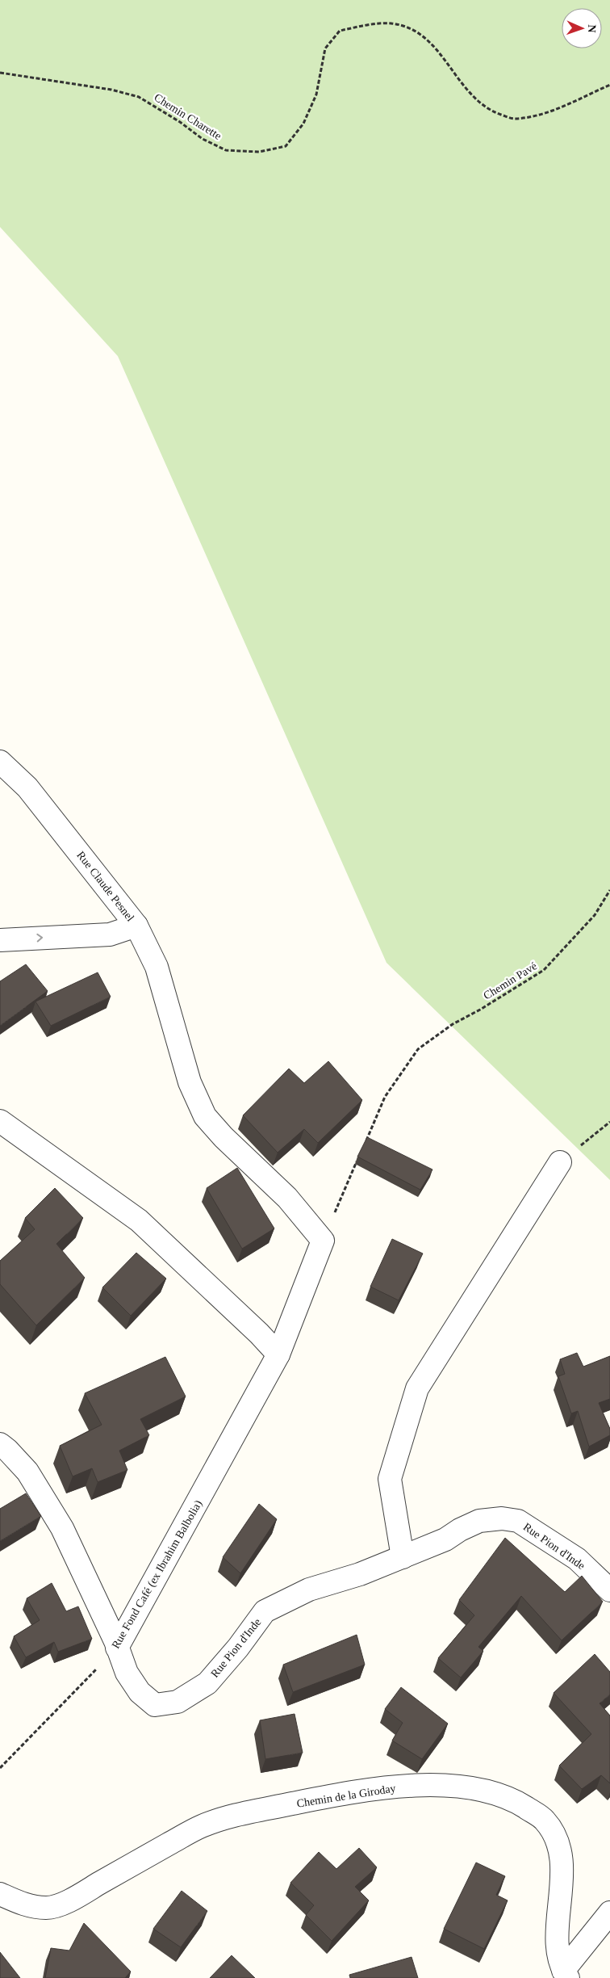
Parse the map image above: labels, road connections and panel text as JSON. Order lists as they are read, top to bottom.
{
  "streets": {
    "street": [
      "Rue Claude Pesnel",
      "Rue Pion d'Inde",
      "Rue Fond Café (ex Ibrahim Balbolia)",
      "Chemin de la Giroday"
    ],
    "path": ["Chemin Charette", "Chemin Pavé"]
  },
  "crossings": [
    ["Rue Pion d'Inde", "Rue Fond Café (ex Ibrahim Balbolia)"]
  ],
  "one_way": ["Rue Claude Pesnel"],
  "north": "right"
}
